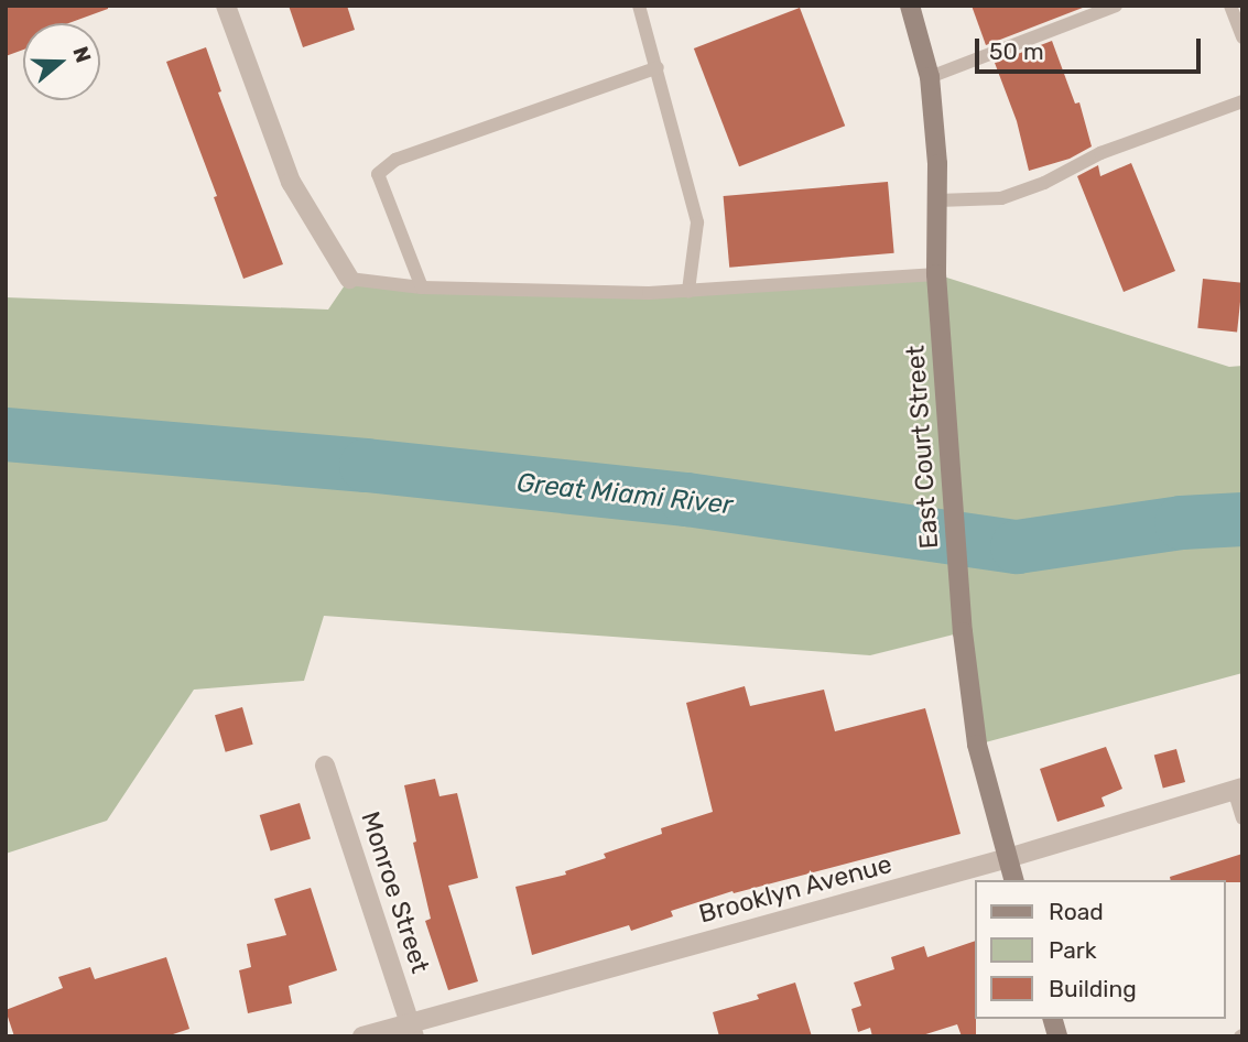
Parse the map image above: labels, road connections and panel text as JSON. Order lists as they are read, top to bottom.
{
  "streets": {
    "main road": ["East Court Street"],
    "street": ["Brooklyn Avenue", "Monroe Street"]
  },
  "crossings": [
    ["East Court Street", "Brooklyn Avenue"],
    ["Brooklyn Avenue", "Monroe Street"]
  ],
  "water": ["Great Miami River"],
  "legend": ["Road", "Park", "Building"],
  "scale_bar": "50 m",
  "north": "right"
}
